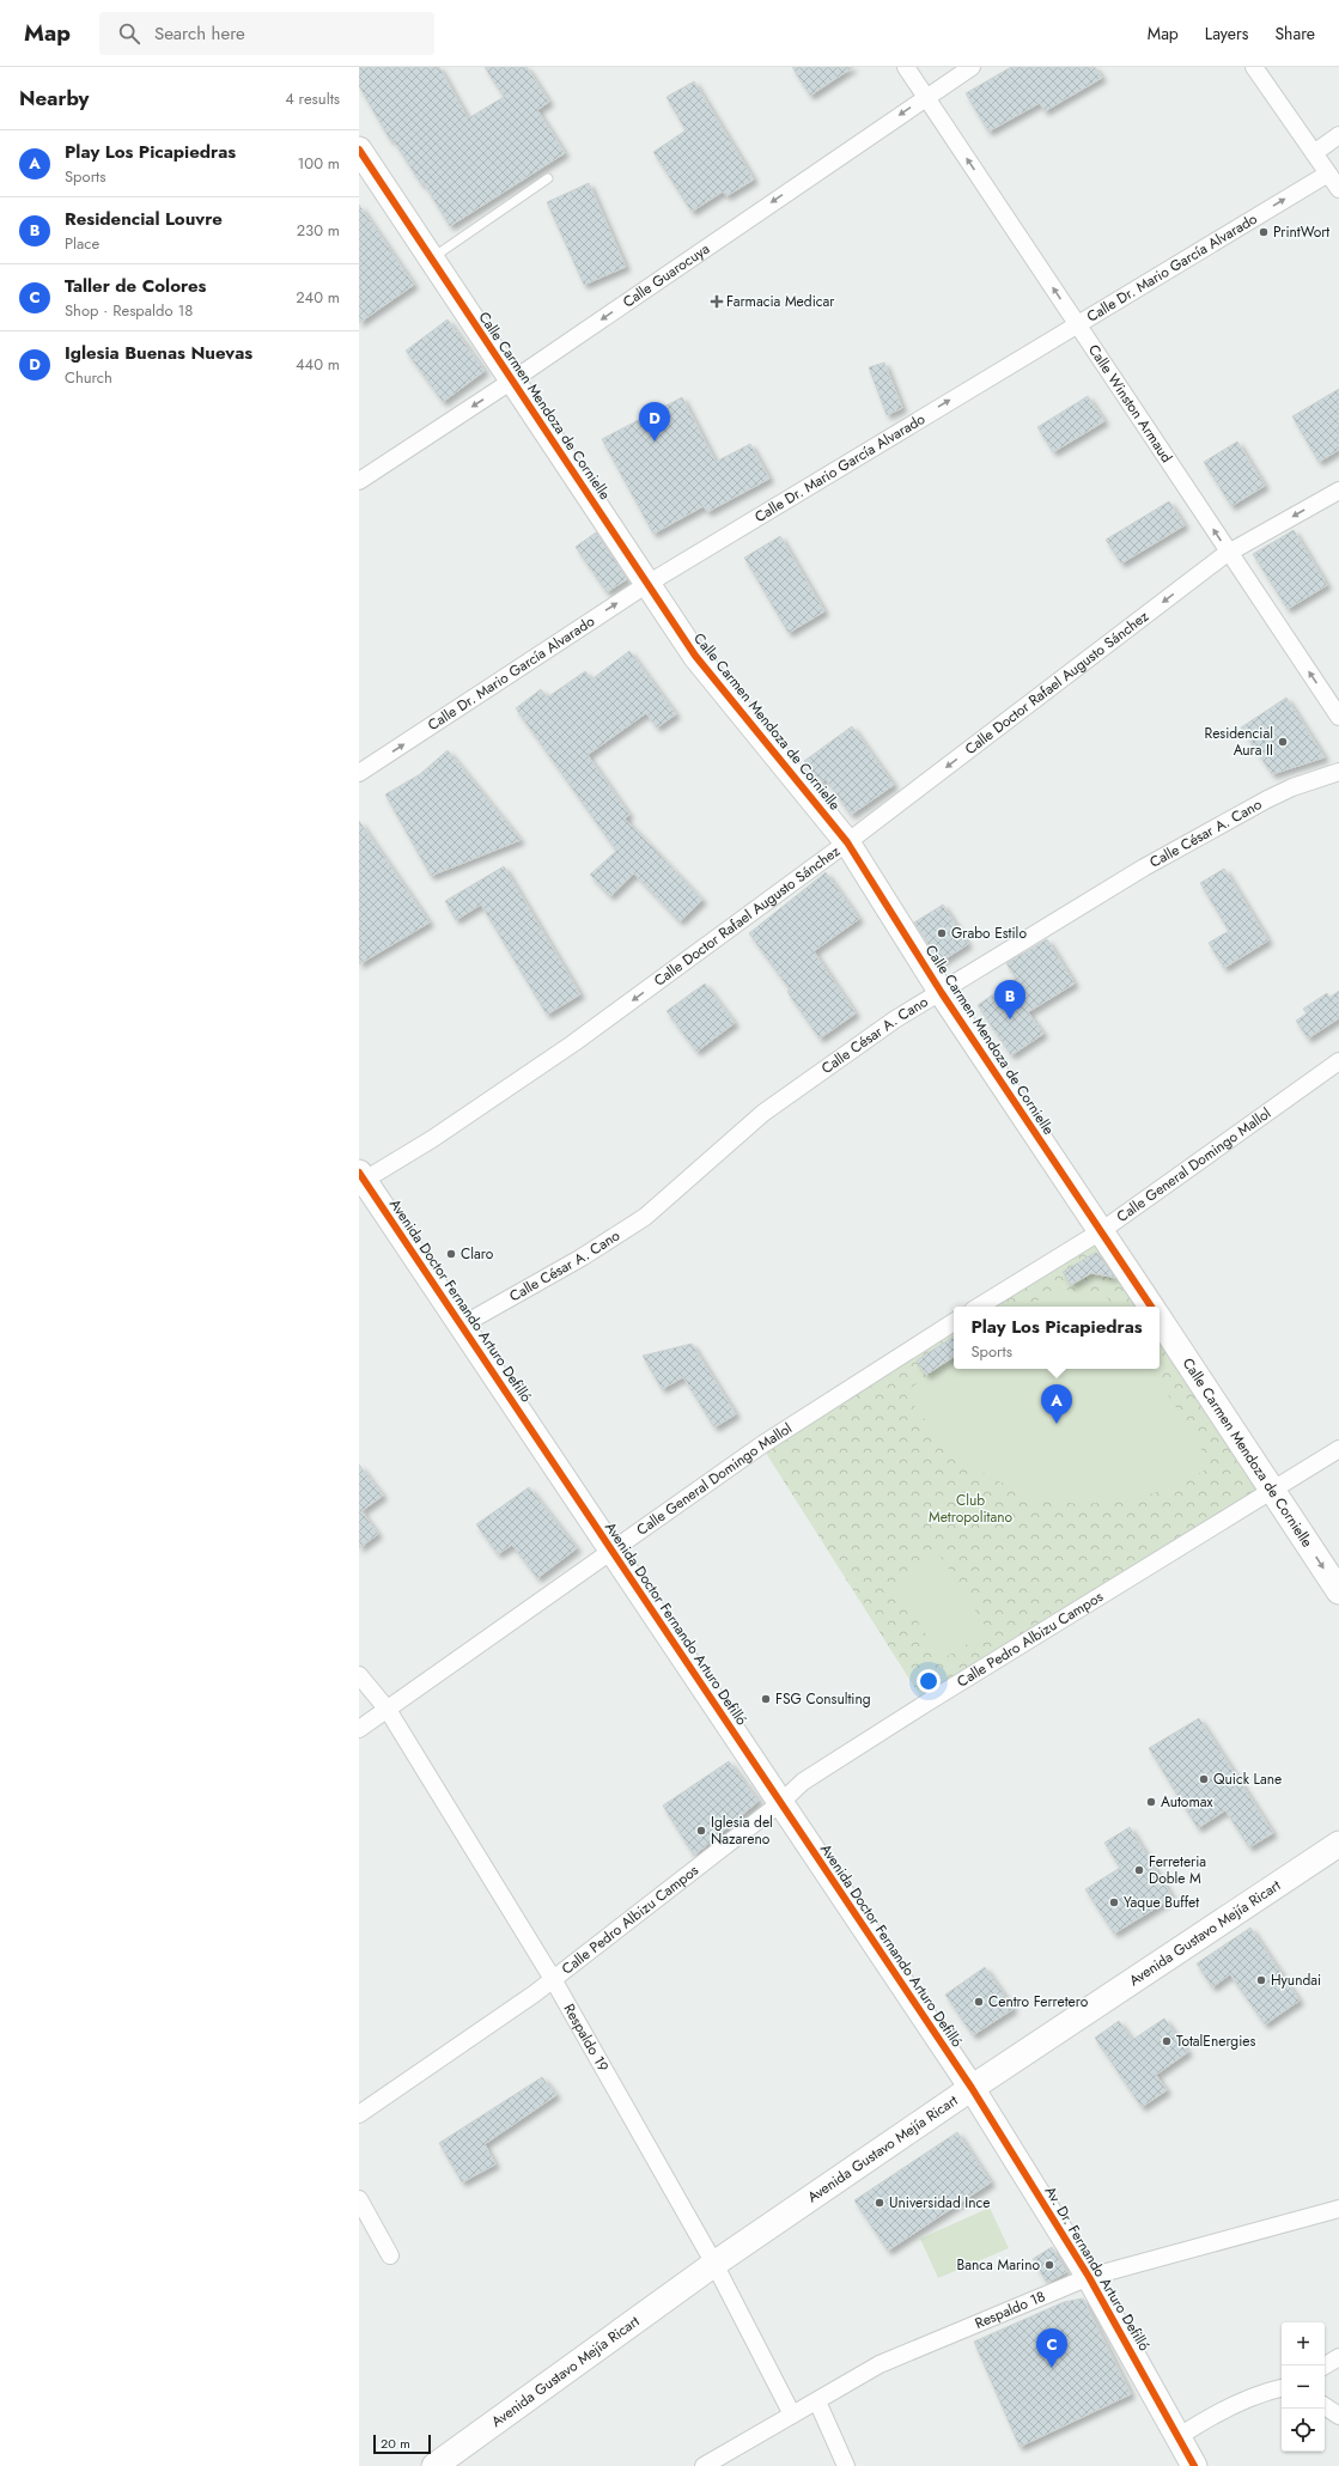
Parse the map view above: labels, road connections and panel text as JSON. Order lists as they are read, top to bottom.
{
  "streets": {
    "street": [
      "Calle Dr. Mario García Alvarado",
      "Calle Guarocuya",
      "Calle Winston Armaud",
      "Calle Carmen Mendoza de Cornielle",
      "Calle Doctor Rafael Augusto Sánchez",
      "Calle César A. Cano",
      "Calle General Domingo Mallol",
      "Avenida Doctor Fernando Arturo Defilló",
      "Calle Pedro Albizu Campos",
      "Avenida Gustavo Mejía Ricart",
      "Respaldo 19",
      "Av. Dr. Fernando Arturo Defilló",
      "Respaldo 18"
    ]
  },
  "crossings": [
    ["Calle Dr. Mario García Alvarado", "Calle Winston Armaud"],
    ["Calle Dr. Mario García Alvarado", "Calle Carmen Mendoza de Cornielle"],
    ["Calle Guarocuya", "Calle Winston Armaud"],
    ["Calle Guarocuya", "Calle Carmen Mendoza de Cornielle"],
    ["Calle Winston Armaud", "Calle Doctor Rafael Augusto Sánchez"],
    ["Calle Carmen Mendoza de Cornielle", "Calle Doctor Rafael Augusto Sánchez"],
    ["Calle Carmen Mendoza de Cornielle", "Calle César A. Cano"],
    ["Calle Carmen Mendoza de Cornielle", "Calle General Domingo Mallol"],
    ["Calle Carmen Mendoza de Cornielle", "Calle Pedro Albizu Campos"],
    ["Calle Doctor Rafael Augusto Sánchez", "Avenida Doctor Fernando Arturo Defilló"],
    ["Calle César A. Cano", "Avenida Doctor Fernando Arturo Defilló"],
    ["Calle General Domingo Mallol", "Avenida Doctor Fernando Arturo Defilló"],
    ["Calle General Domingo Mallol", "Respaldo 19"],
    ["Avenida Doctor Fernando Arturo Defilló", "Calle Pedro Albizu Campos"],
    ["Avenida Doctor Fernando Arturo Defilló", "Avenida Gustavo Mejía Ricart"],
    ["Avenida Doctor Fernando Arturo Defilló", "Av. Dr. Fernando Arturo Defilló"],
    ["Calle Pedro Albizu Campos", "Respaldo 19"],
    ["Avenida Gustavo Mejía Ricart", "Respaldo 19"],
    ["Avenida Gustavo Mejía Ricart", "Av. Dr. Fernando Arturo Defilló"],
    ["Respaldo 19", "Respaldo 18"],
    ["Av. Dr. Fernando Arturo Defilló", "Respaldo 18"]
  ],
  "one_way": [
    "Calle Dr. Mario García Alvarado",
    "Calle Guarocuya",
    "Calle Winston Armaud",
    "Calle Doctor Rafael Augusto Sánchez"
  ],
  "parks": ["Club Metropolitano"],
  "places": {
    "other": [
      "PrintWort",
      "Residencial Aura II",
      "Grabo Estilo",
      "Claro",
      "FSG Consulting",
      "Quick Lane",
      "Automax",
      "Iglesia del Nazareno",
      "Ferreteria Doble M",
      "Yaque Buffet",
      "Hyundai",
      "Centro Ferretero",
      "TotalEnergies",
      "Universidad Ince",
      "Banca Marino"
    ],
    "health": ["Farmacia Medicar"]
  },
  "scale_bar": "20 m",
  "page": {
    "header": "Map",
    "search": "Search here",
    "nav": ["Map", "Layers", "Share"],
    "heading": ["Nearby", "4 results"],
    "list": [
      {
        "mark": "A",
        "name": "Play Los Picapiedras",
        "note": "Sports",
        "value": "100 m"
      },
      {
        "mark": "B",
        "name": "Residencial Louvre",
        "note": "Place",
        "value": "230 m"
      },
      {
        "mark": "C",
        "name": "Taller de Colores",
        "note": "Shop · Respaldo 18",
        "value": "240 m"
      },
      {
        "mark": "D",
        "name": "Iglesia Buenas Nuevas",
        "note": "Church",
        "value": "440 m"
      }
    ],
    "pins": [
      "D",
      "B",
      "A",
      "C"
    ],
    "popup": ["Play Los Picapiedras", "Sports"],
    "map_buttons": ["+", "−"],
    "scale": "20 m"
  }
}
